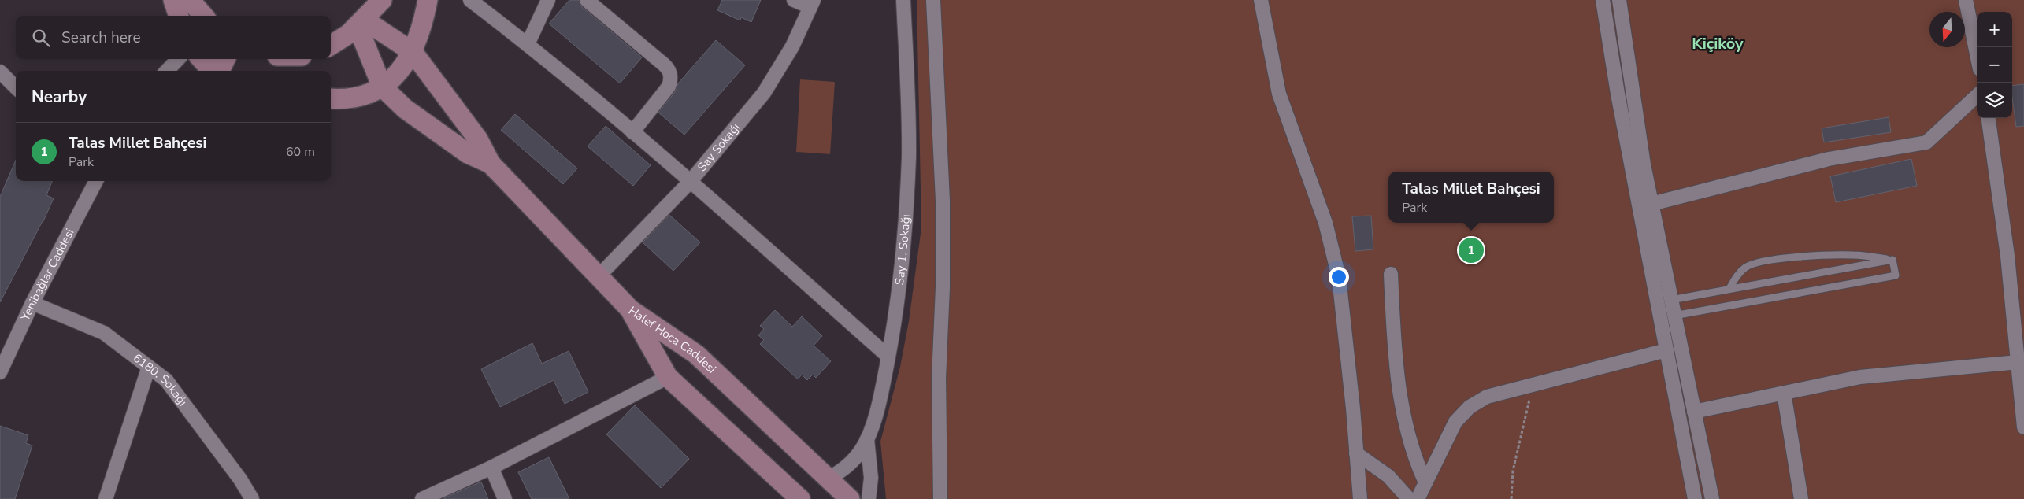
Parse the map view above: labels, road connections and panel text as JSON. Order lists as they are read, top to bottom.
{
  "streets": {
    "main road": ["Halef Hoca Caddesi"],
    "street": [
      "Say Sokağı",
      "Say 1. Sokağı",
      "Yenibağlar Caddesi",
      "6180. Sokağı"
    ]
  },
  "crossings": [
    ["Say 1. Sokağı", "Halef Hoca Caddesi"],
    ["Yenibağlar Caddesi", "6180. Sokağı"]
  ],
  "districts": ["Kiçiköy"],
  "north": "bottom",
  "page": {
    "map_buttons": ["+", "−"],
    "search": "Search here",
    "heading": "Nearby",
    "list": [
      {
        "mark": "1",
        "name": "Talas Millet Bahçesi",
        "note": "Park",
        "value": "60 m"
      }
    ],
    "popup": ["Talas Millet Bahçesi", "Park"],
    "pins": "1"
  }
}
